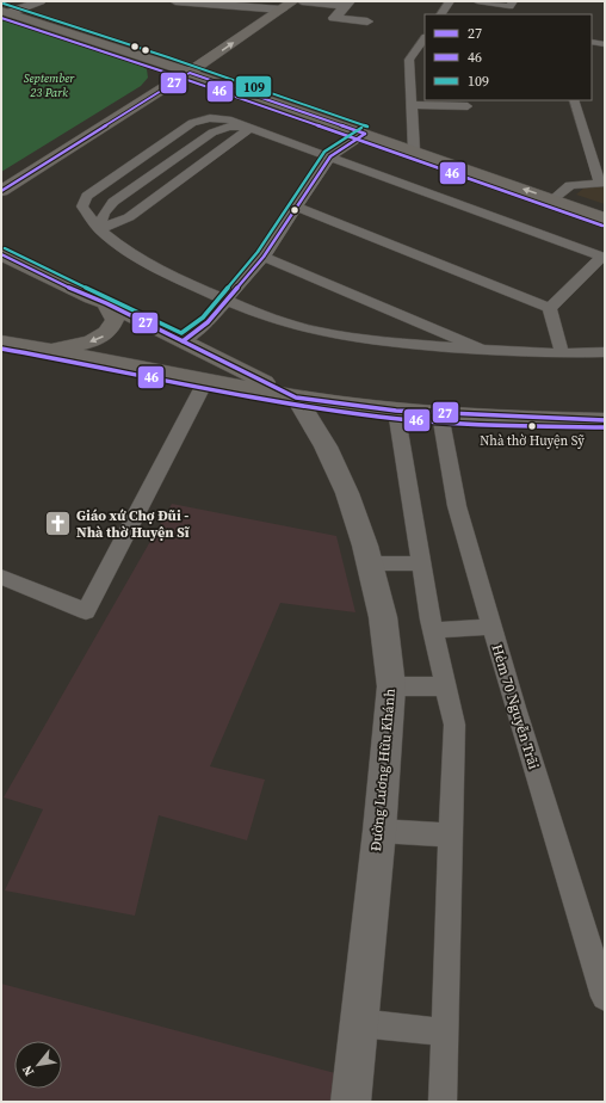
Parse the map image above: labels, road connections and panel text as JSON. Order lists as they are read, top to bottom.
{
  "streets": {
    "street": ["Đường Lương Hữu Khánh"],
    "lane": ["Hẻm 70 Nguyễn Trãi"]
  },
  "parks": ["September 23 Park"],
  "places": {
    "other": ["Nhà thờ Huyện Sỹ"],
    "church": ["Giáo xứ Chợ Đũi - Nhà thờ Huyện Sĩ"]
  },
  "lines": ["transit line 109", "transit line 46", "transit line 27"],
  "legend": ["27", "46", "109"],
  "north": "bottom left"
}
